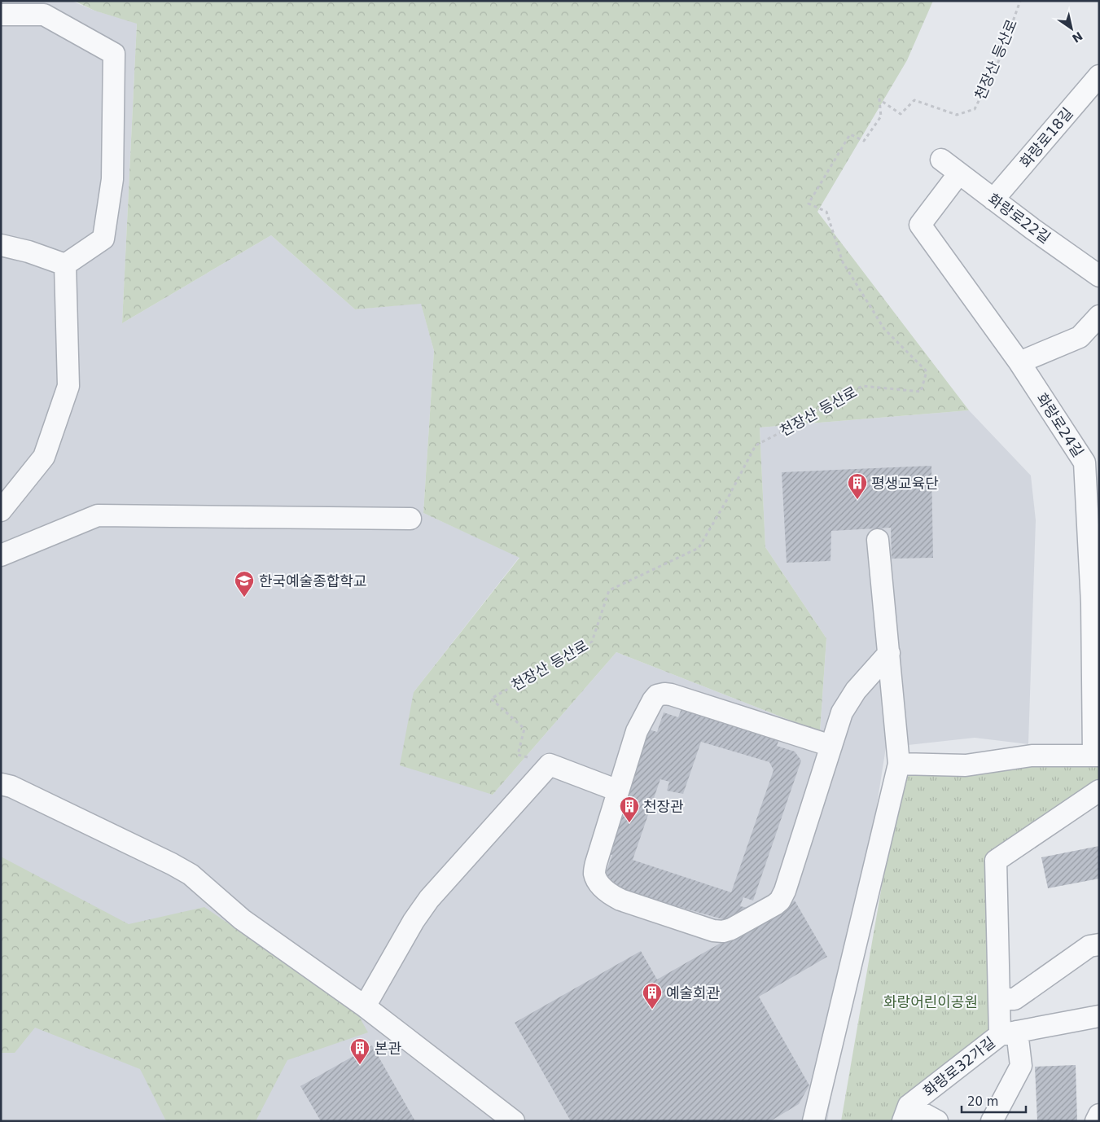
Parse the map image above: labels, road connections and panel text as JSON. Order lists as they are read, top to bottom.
{
  "streets": {
    "street": [
      "화랑로18길",
      "화랑로22길",
      "화랑로24길",
      "화랑로32가길"
    ],
    "path": ["천장산 등산로"]
  },
  "crossings": [
    ["화랑로18길", "화랑로22길"],
    ["화랑로22길", "화랑로24길"]
  ],
  "parks": ["화랑어린이공원"],
  "places": {
    "building": [
      "평생교육단",
      "천장관",
      "예술회관",
      "본관"
    ],
    "school or university": ["한국예술종합학교"]
  },
  "scale_bar": "20 m",
  "north": "bottom right"
}
